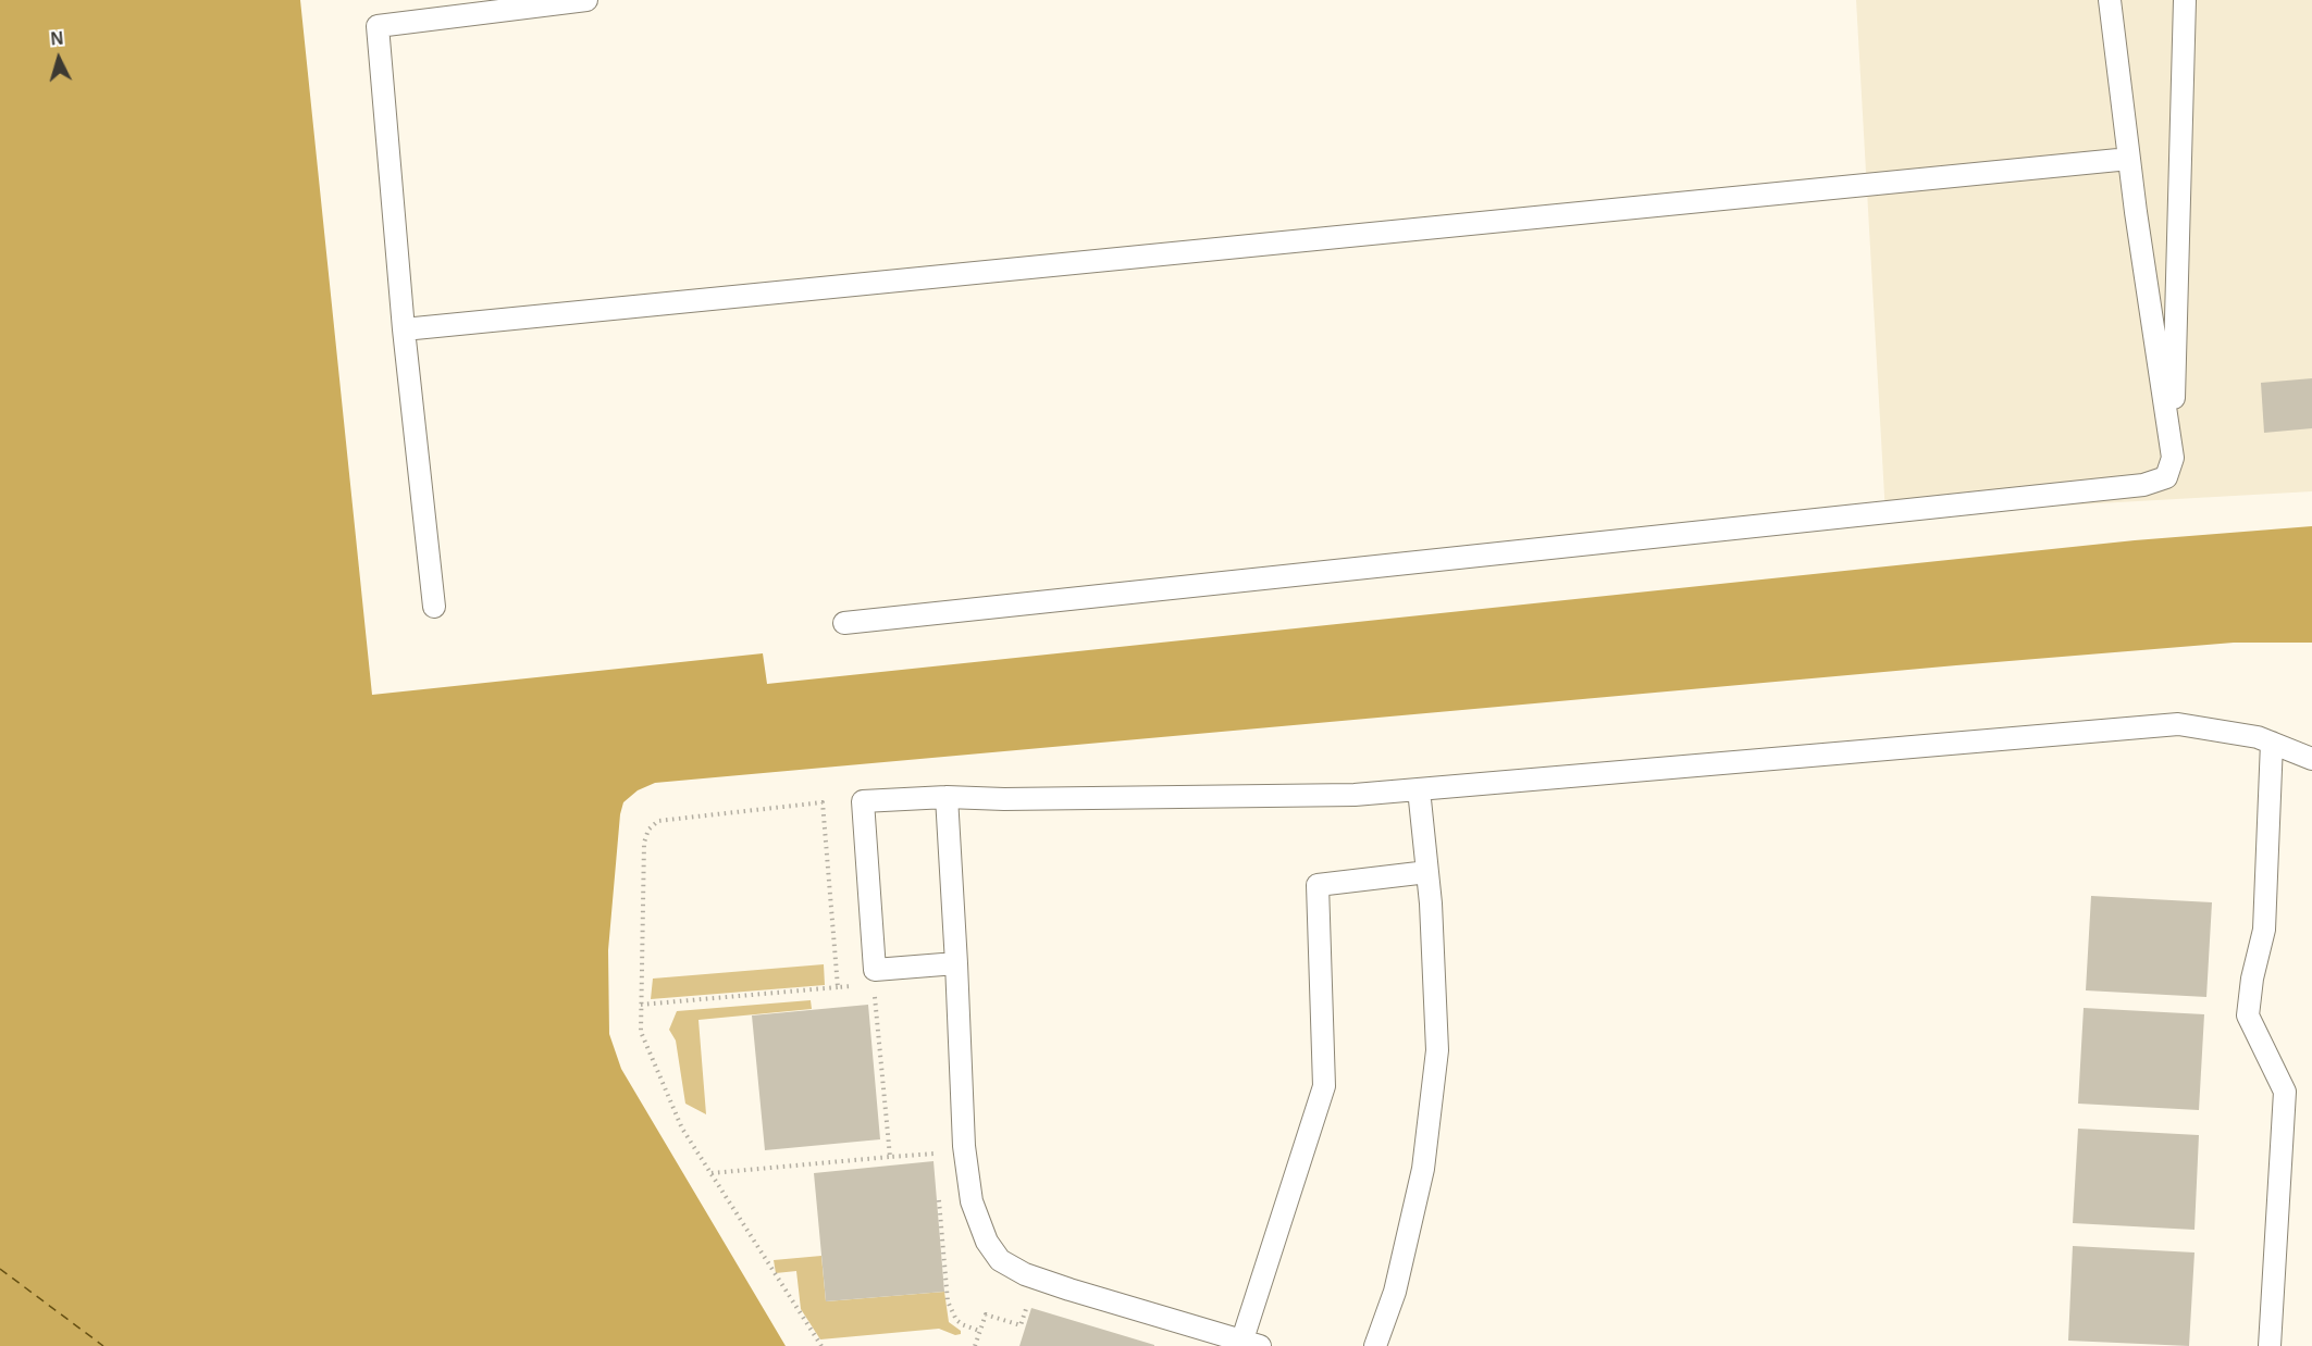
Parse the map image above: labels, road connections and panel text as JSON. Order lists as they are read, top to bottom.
{
  "north": "top"
}
